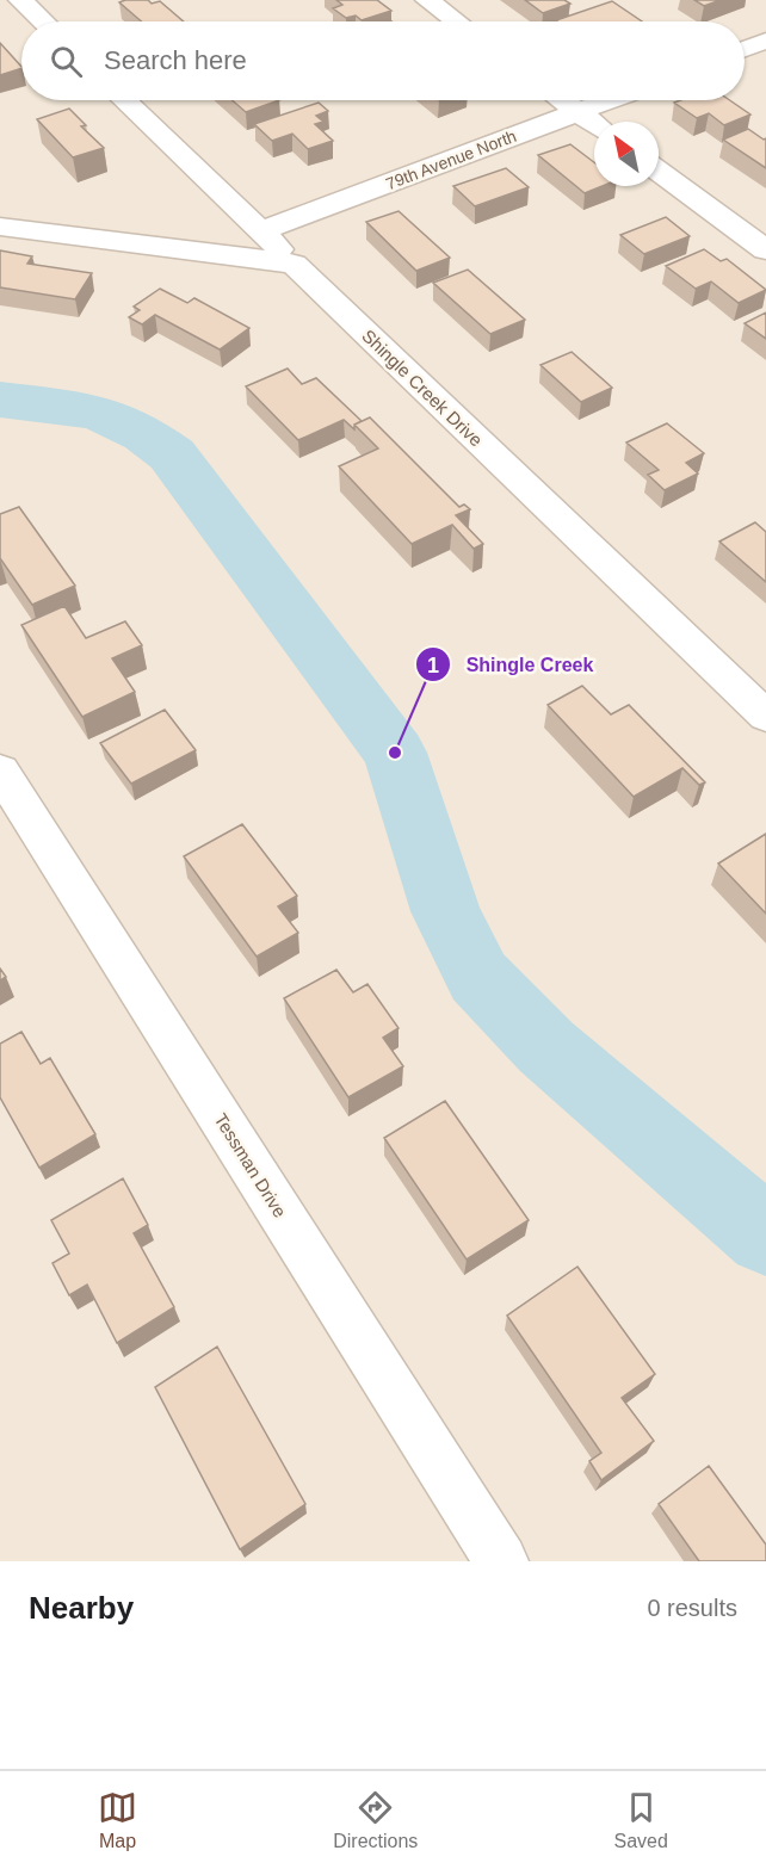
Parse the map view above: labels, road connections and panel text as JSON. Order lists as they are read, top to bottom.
{
  "streets": {
    "street": ["79th Avenue North", "Shingle Creek Drive", "Tessman Drive"]
  },
  "crossings": [
    ["79th Avenue North", "Shingle Creek Drive"]
  ],
  "places": ["Shingle Creek"],
  "north": "top left",
  "page": {
    "search": "Search here",
    "heading": ["Nearby", "0 results"],
    "nav": ["Map", "Directions", "Saved"]
  }
}
